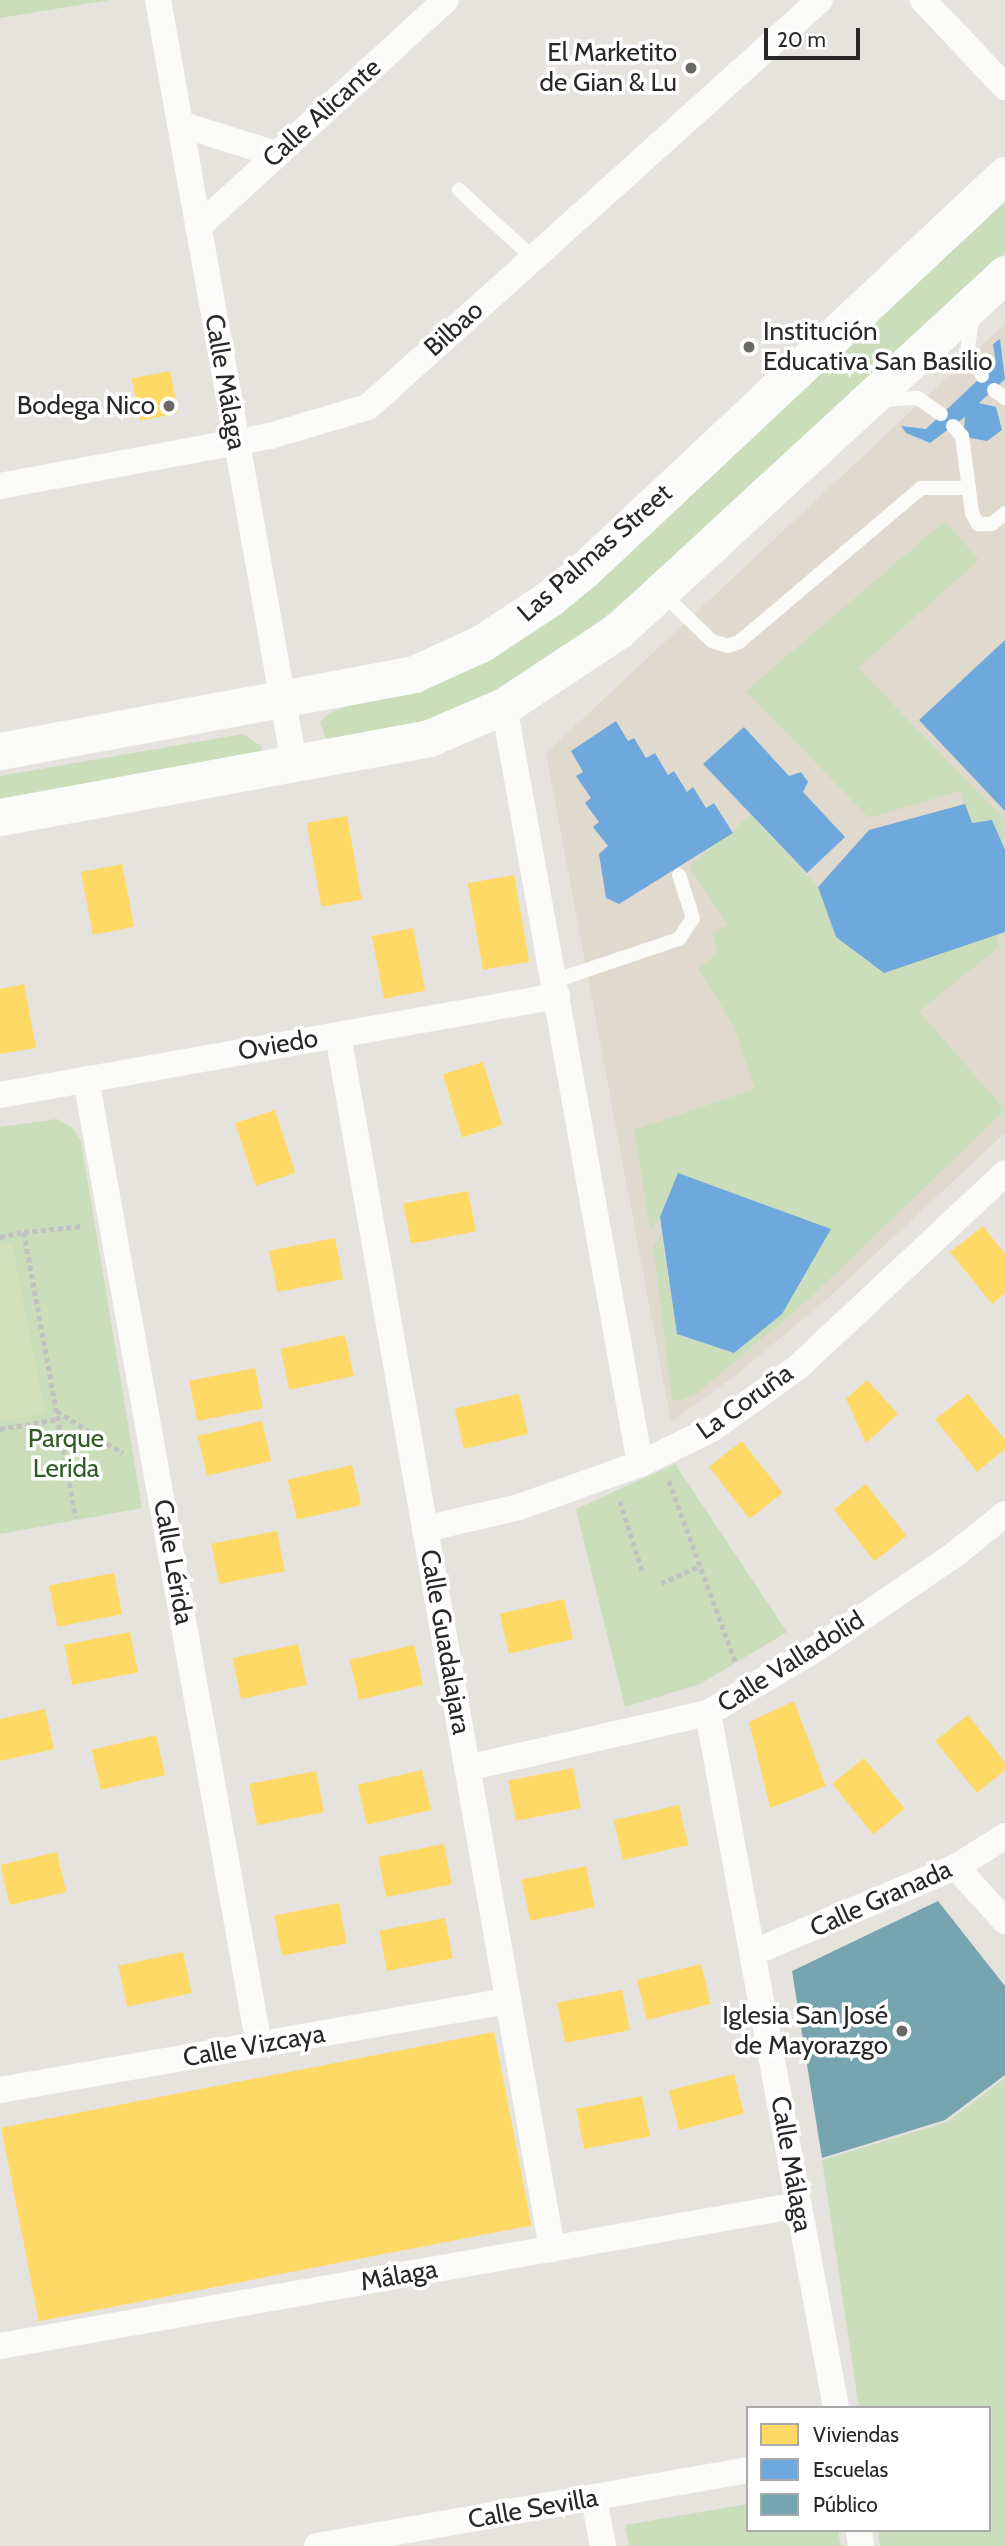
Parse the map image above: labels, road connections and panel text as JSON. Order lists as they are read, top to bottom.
{
  "streets": {
    "street": [
      "Calle Alicante",
      "Bilbao",
      "Calle Málaga",
      "Las Palmas Street",
      "Oviedo",
      "La Coruña",
      "Calle Lérida",
      "Calle Guadalajara",
      "Calle Valladolid",
      "Calle Granada",
      "Calle Vizcaya",
      "Málaga",
      "Calle Sevilla"
    ]
  },
  "crossings": [
    ["Calle Alicante", "Calle Málaga"],
    ["Bilbao", "Calle Málaga"],
    ["Calle Málaga", "Las Palmas Street"],
    ["Calle Málaga", "Calle Valladolid"],
    ["Calle Málaga", "Calle Granada"],
    ["Calle Málaga", "Málaga"],
    ["Oviedo", "Calle Lérida"],
    ["Oviedo", "Calle Guadalajara"],
    ["La Coruña", "Calle Guadalajara"],
    ["Calle Lérida", "Calle Vizcaya"],
    ["Calle Guadalajara", "Calle Valladolid"],
    ["Calle Guadalajara", "Calle Vizcaya"],
    ["Calle Guadalajara", "Málaga"]
  ],
  "parks": ["Parque Lerida"],
  "places": [
    "El Marketito de Gian & Lu",
    "Institución Educativa San Basilio",
    "Bodega Nico",
    "Iglesia San José de Mayorazgo"
  ],
  "legend": ["Viviendas", "Escuelas", "Público"],
  "scale_bar": "20 m"
}
